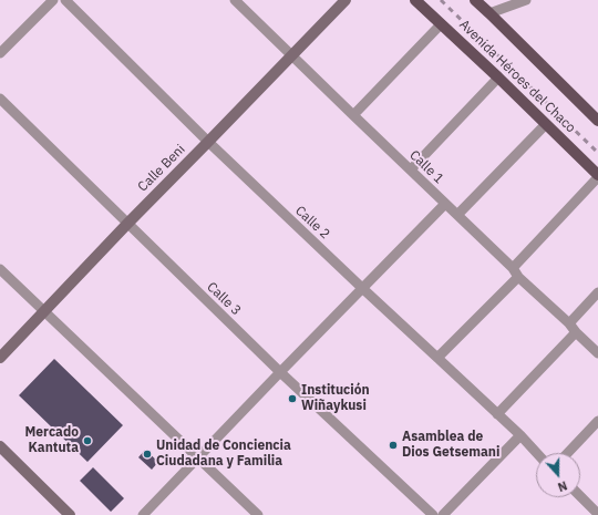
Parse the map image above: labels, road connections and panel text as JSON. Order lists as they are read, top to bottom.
{
  "streets": {
    "main road": ["Avenida Héroes del Chaco"],
    "street": [
      "Calle 1",
      "Calle Beni",
      "Calle 2",
      "Calle 3"
    ]
  },
  "crossings": [
    ["Calle 1", "Calle Beni"],
    ["Calle Beni", "Calle 2"],
    ["Calle Beni", "Calle 3"]
  ],
  "places": [
    "Institución Wiñaykusi",
    "Mercado Kantuta",
    "Asamblea de Dios Getsemani",
    "Unidad de Conciencia Ciudadana y Familia"
  ],
  "north": "bottom"
}
